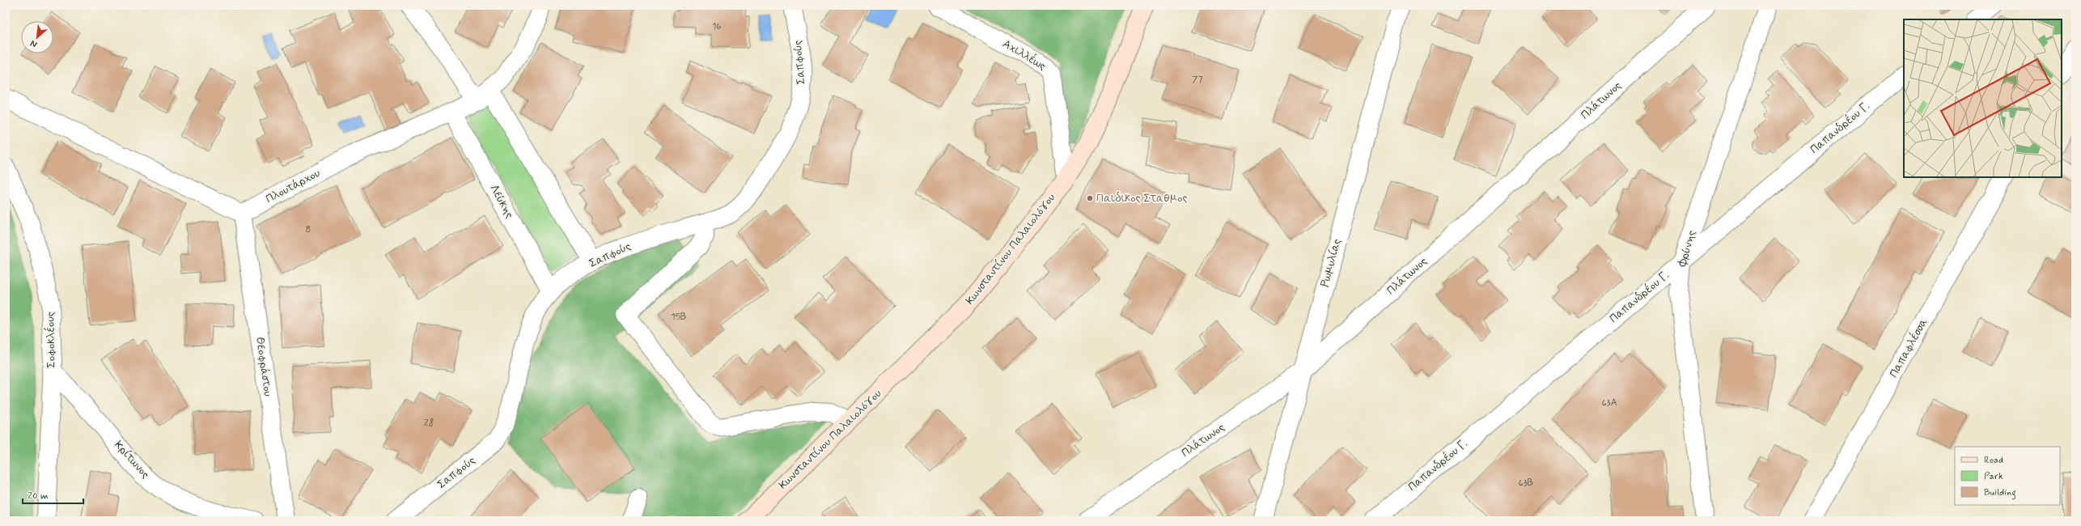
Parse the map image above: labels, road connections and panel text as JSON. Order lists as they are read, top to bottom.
{
  "streets": {
    "street": [
      "Αχιλλέως",
      "Σαπφούς",
      "Πλάτωνος",
      "Παπανδρέου Γ.",
      "Πλουτάρχου",
      "Λεύκης",
      "Φρύνης",
      "Κωνσταντίνου Παλαιολόγου",
      "Ρωμυλίας",
      "Σοφοκλέους",
      "Παπαφλέσσα",
      "Θεοφράστου",
      "Κρίτωνος"
    ]
  },
  "crossings": [
    ["Αχιλλέως", "Κωνσταντίνου Παλαιολόγου"],
    ["Σαπφούς", "Λεύκης"],
    ["Πλάτωνος", "Ρωμυλίας"],
    ["Παπανδρέου Γ.", "Φρύνης"],
    ["Πλουτάρχου", "Λεύκης"],
    ["Πλουτάρχου", "Θεοφράστου"],
    ["Σοφοκλέους", "Κρίτωνος"]
  ],
  "places": ["Παιδικος Σταθμος"],
  "house_numbers": [
    "16",
    "77",
    "8",
    "15Β",
    "63Α",
    "28",
    "63Β"
  ],
  "legend": ["Road", "Park", "Building"],
  "scale_bar": "20 m",
  "north": "bottom left"
}
